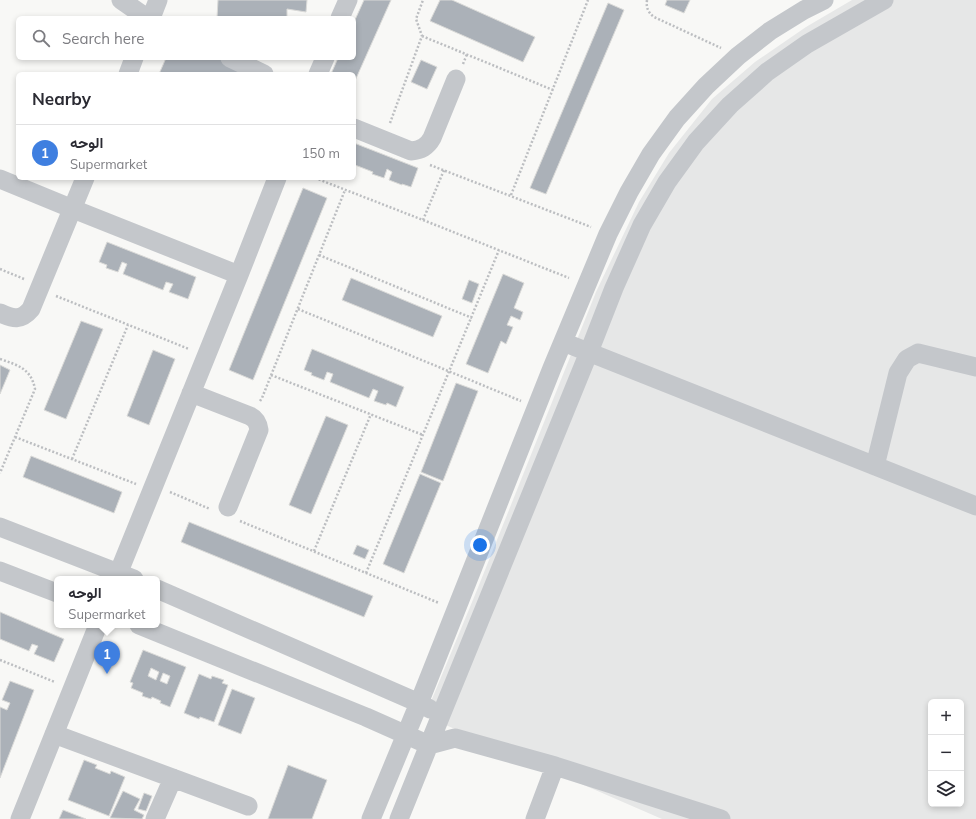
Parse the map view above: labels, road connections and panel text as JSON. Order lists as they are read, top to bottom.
{
  "page": {
    "search": "Search here",
    "heading": "Nearby",
    "list": [
      {
        "mark": "1",
        "name": "الوحه",
        "note": "Supermarket",
        "value": "150 m"
      }
    ],
    "popup": ["الوحه", "Supermarket"],
    "pins": "1",
    "map_buttons": ["+", "−"]
  }
}
